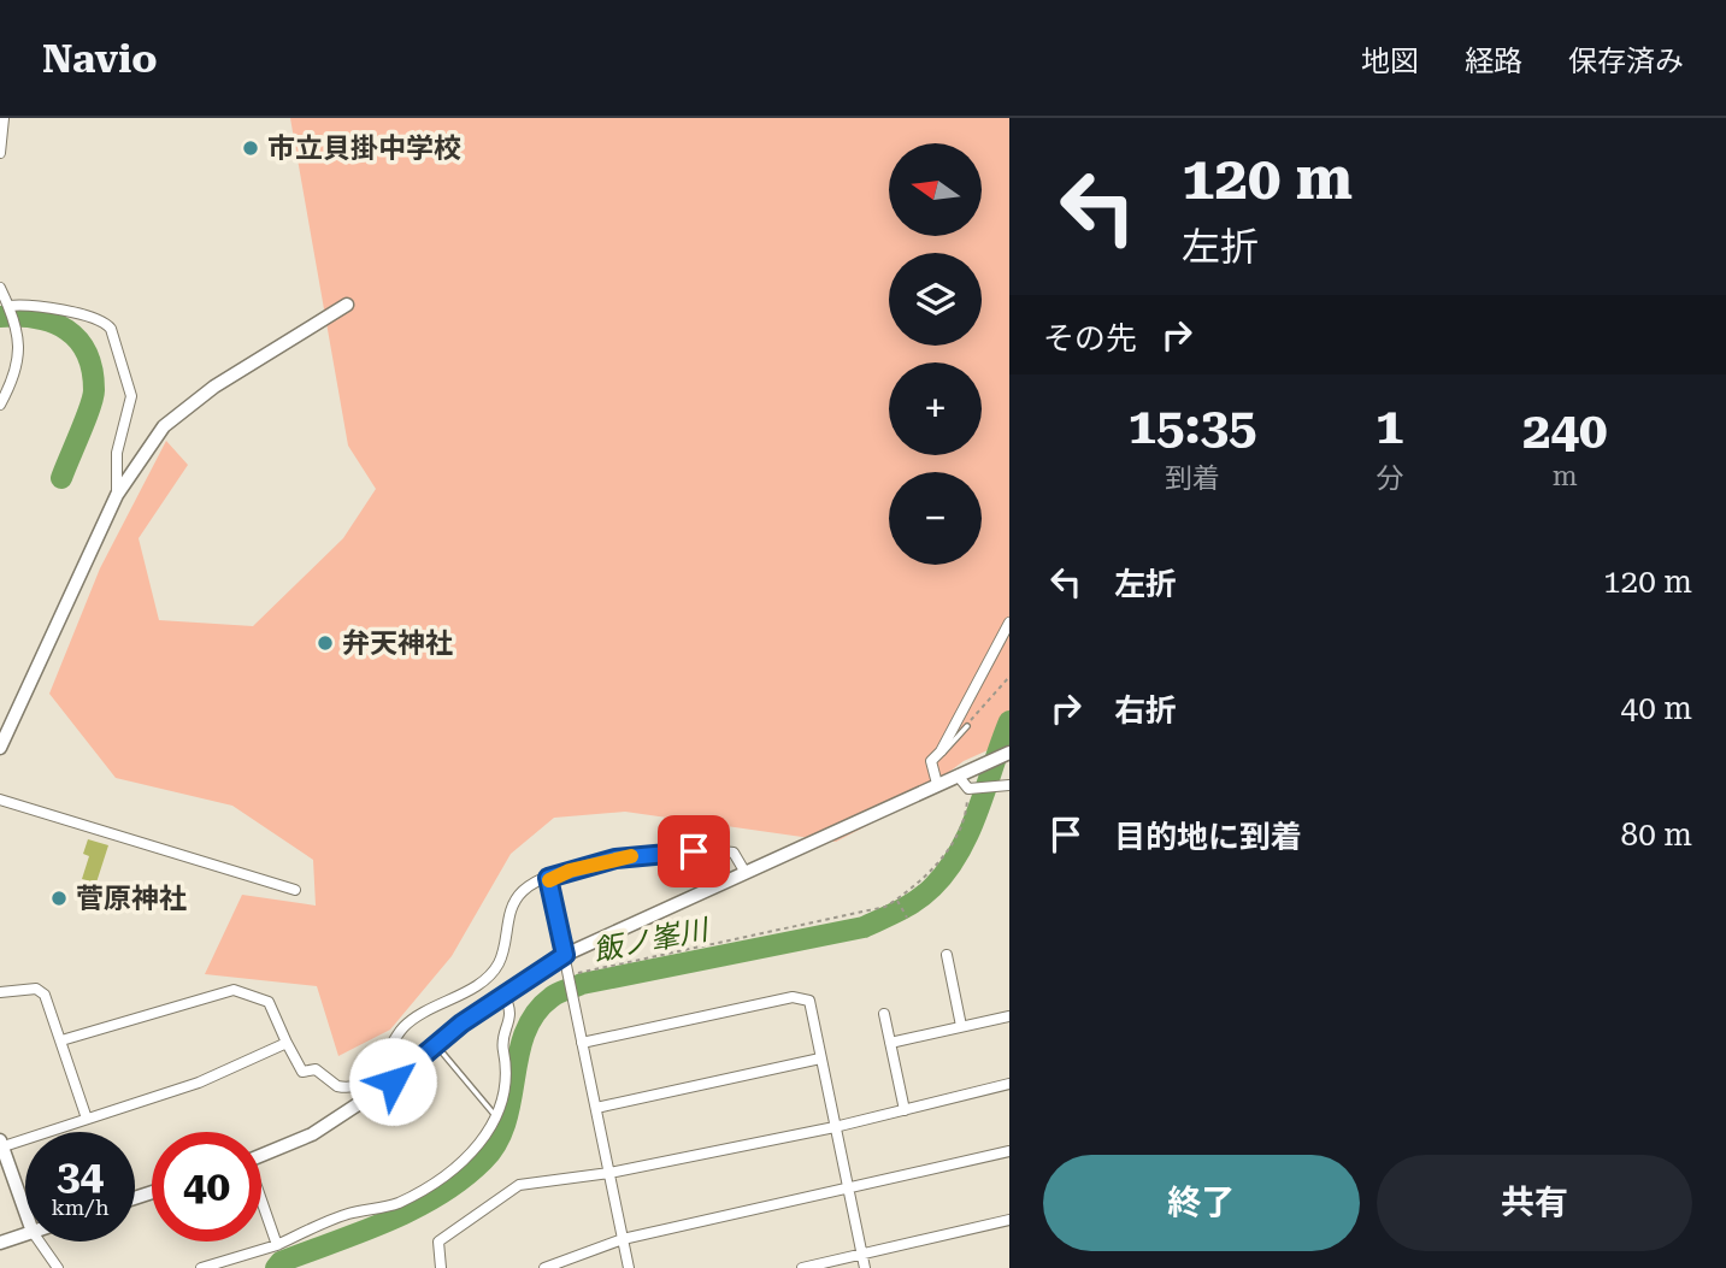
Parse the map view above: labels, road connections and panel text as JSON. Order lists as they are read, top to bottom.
{
  "water": ["飯ノ峯川"],
  "places": ["市立貝掛中学校", "弁天神社", "菅原神社"],
  "north": "left",
  "page": {
    "header": "Navio",
    "nav": ["地図", "経路", "保存済み"],
    "turn": ["120 m", "左折"],
    "map_buttons": ["+", "−"],
    "then": "その先",
    "eta": [
      "15:35",
      "到着",
      "1",
      "分",
      "240",
      "m"
    ],
    "list": [
      {
        "name": "左折",
        "value": "120 m"
      },
      {
        "name": "右折",
        "value": "40 m"
      },
      {
        "name": "目的地に到着",
        "value": "80 m"
      }
    ],
    "speed": "34 km/h",
    "limit": "40",
    "buttons": ["終了", "共有"]
  }
}
